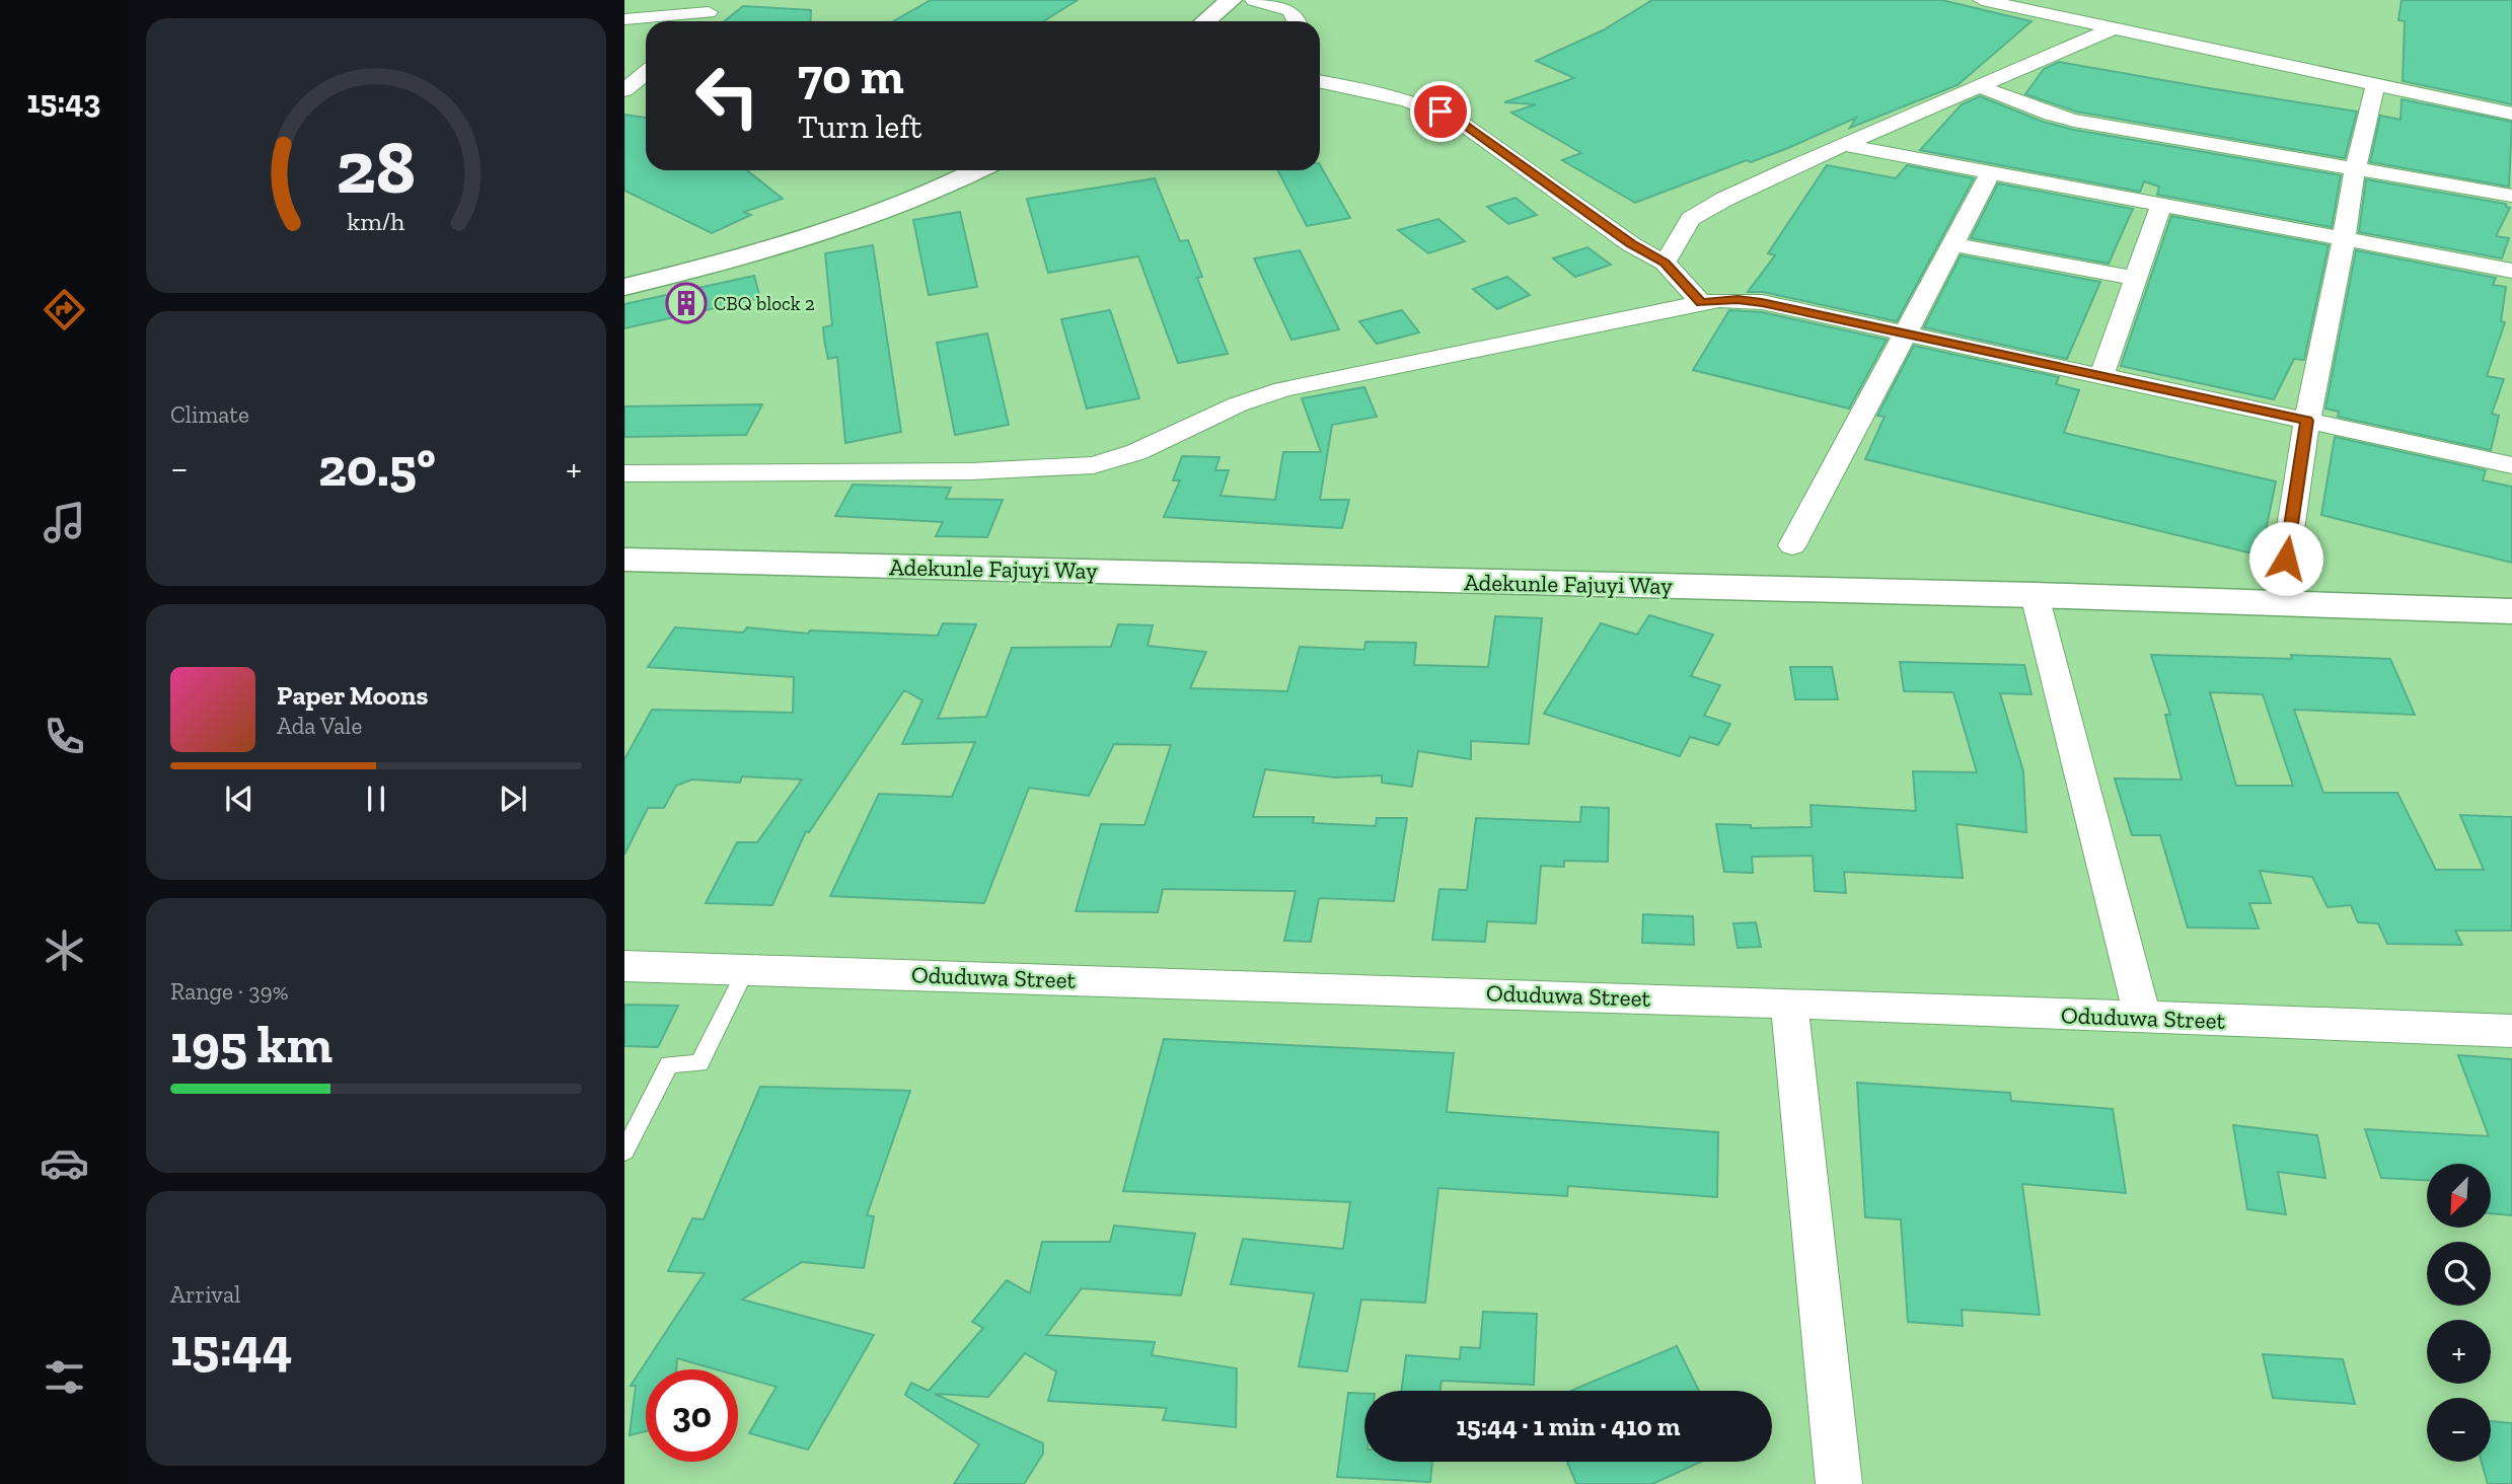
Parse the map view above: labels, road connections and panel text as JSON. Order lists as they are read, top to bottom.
{
  "streets": {
    "street": ["Adekunle Fajuyi Way", "Oduduwa Street"]
  },
  "places": {
    "building": ["CBQ block 2"]
  },
  "north": "bottom left",
  "page": {
    "tabs": "15:43",
    "turn": ["70 m", "Turn left"],
    "tile": [
      "Climate",
      ["Range · 39%", "195 km"],
      ["Arrival", "15:44"]
    ],
    "heat": ["−", "20.5°", "+"],
    "song": ["Paper Moons", "Ada Vale"],
    "map_buttons": ["+", "−"],
    "limit": "30",
    "trip": "15:44 · 1 min · 410 m",
    "gauge": ["28", "km/h"]
  }
}
